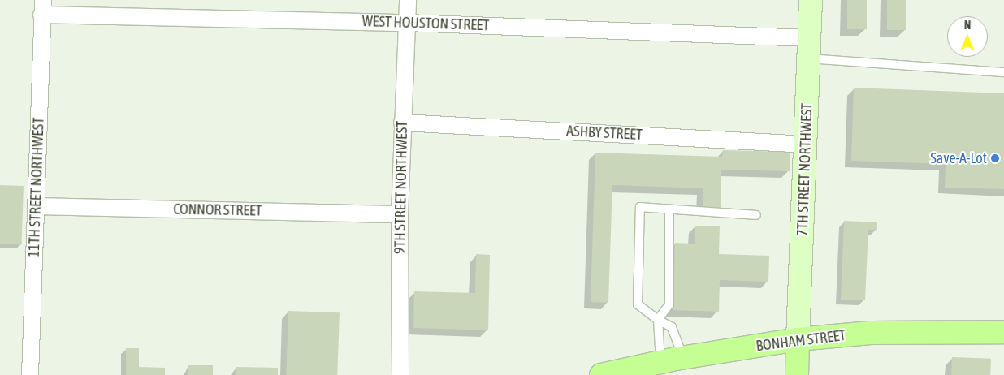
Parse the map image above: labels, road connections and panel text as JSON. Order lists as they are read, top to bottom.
{
  "streets": {
    "main road": ["BONHAM STREET"],
    "street": [
      "WEST HOUSTON STREET",
      "ASHBY STREET",
      "7TH STREET NORTHWEST",
      "11TH STREET NORTHWEST",
      "9TH STREET NORTHWEST",
      "CONNOR STREET"
    ]
  },
  "crossings": [
    ["WEST HOUSTON STREET", "7TH STREET NORTHWEST"],
    ["WEST HOUSTON STREET", "11TH STREET NORTHWEST"],
    ["WEST HOUSTON STREET", "9TH STREET NORTHWEST"],
    ["ASHBY STREET", "7TH STREET NORTHWEST"],
    ["ASHBY STREET", "9TH STREET NORTHWEST"],
    ["7TH STREET NORTHWEST", "BONHAM STREET"],
    ["11TH STREET NORTHWEST", "CONNOR STREET"],
    ["9TH STREET NORTHWEST", "CONNOR STREET"]
  ],
  "places": ["Save-A-Lot"],
  "north": "top"
}
